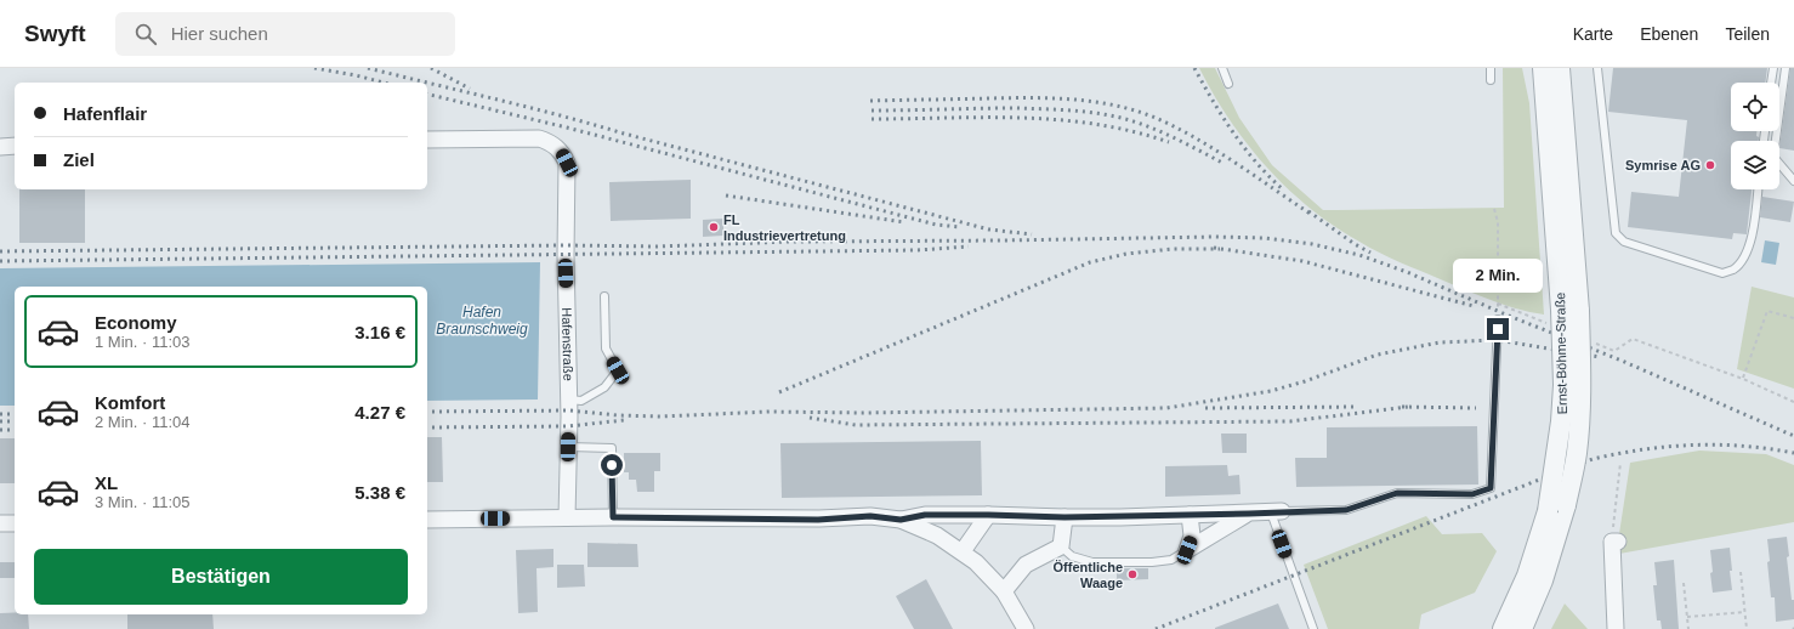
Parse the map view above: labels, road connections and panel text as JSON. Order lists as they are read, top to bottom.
{
  "streets": {
    "street": ["Hafenstraße", "Ernst-Böhme-Straße"]
  },
  "water": ["Hafen Braunschweig"],
  "places": ["Symrise AG", "FL Industrievertretung", "Öffentliche Waage"],
  "page": {
    "header": "Swyft",
    "search": "Hier suchen",
    "nav": ["Karte", "Ebenen", "Teilen"],
    "banner": ["Hafenflair", "Ziel"],
    "bubble": "2 Min.",
    "list": [
      {
        "name": "Economy",
        "note": "1 Min. · 11:03",
        "value": "3.16 €"
      },
      {
        "name": "Komfort",
        "note": "2 Min. · 11:04",
        "value": "4.27 €"
      },
      {
        "name": "XL",
        "note": "3 Min. · 11:05",
        "value": "5.38 €"
      }
    ],
    "buttons": "Bestätigen"
  }
}
